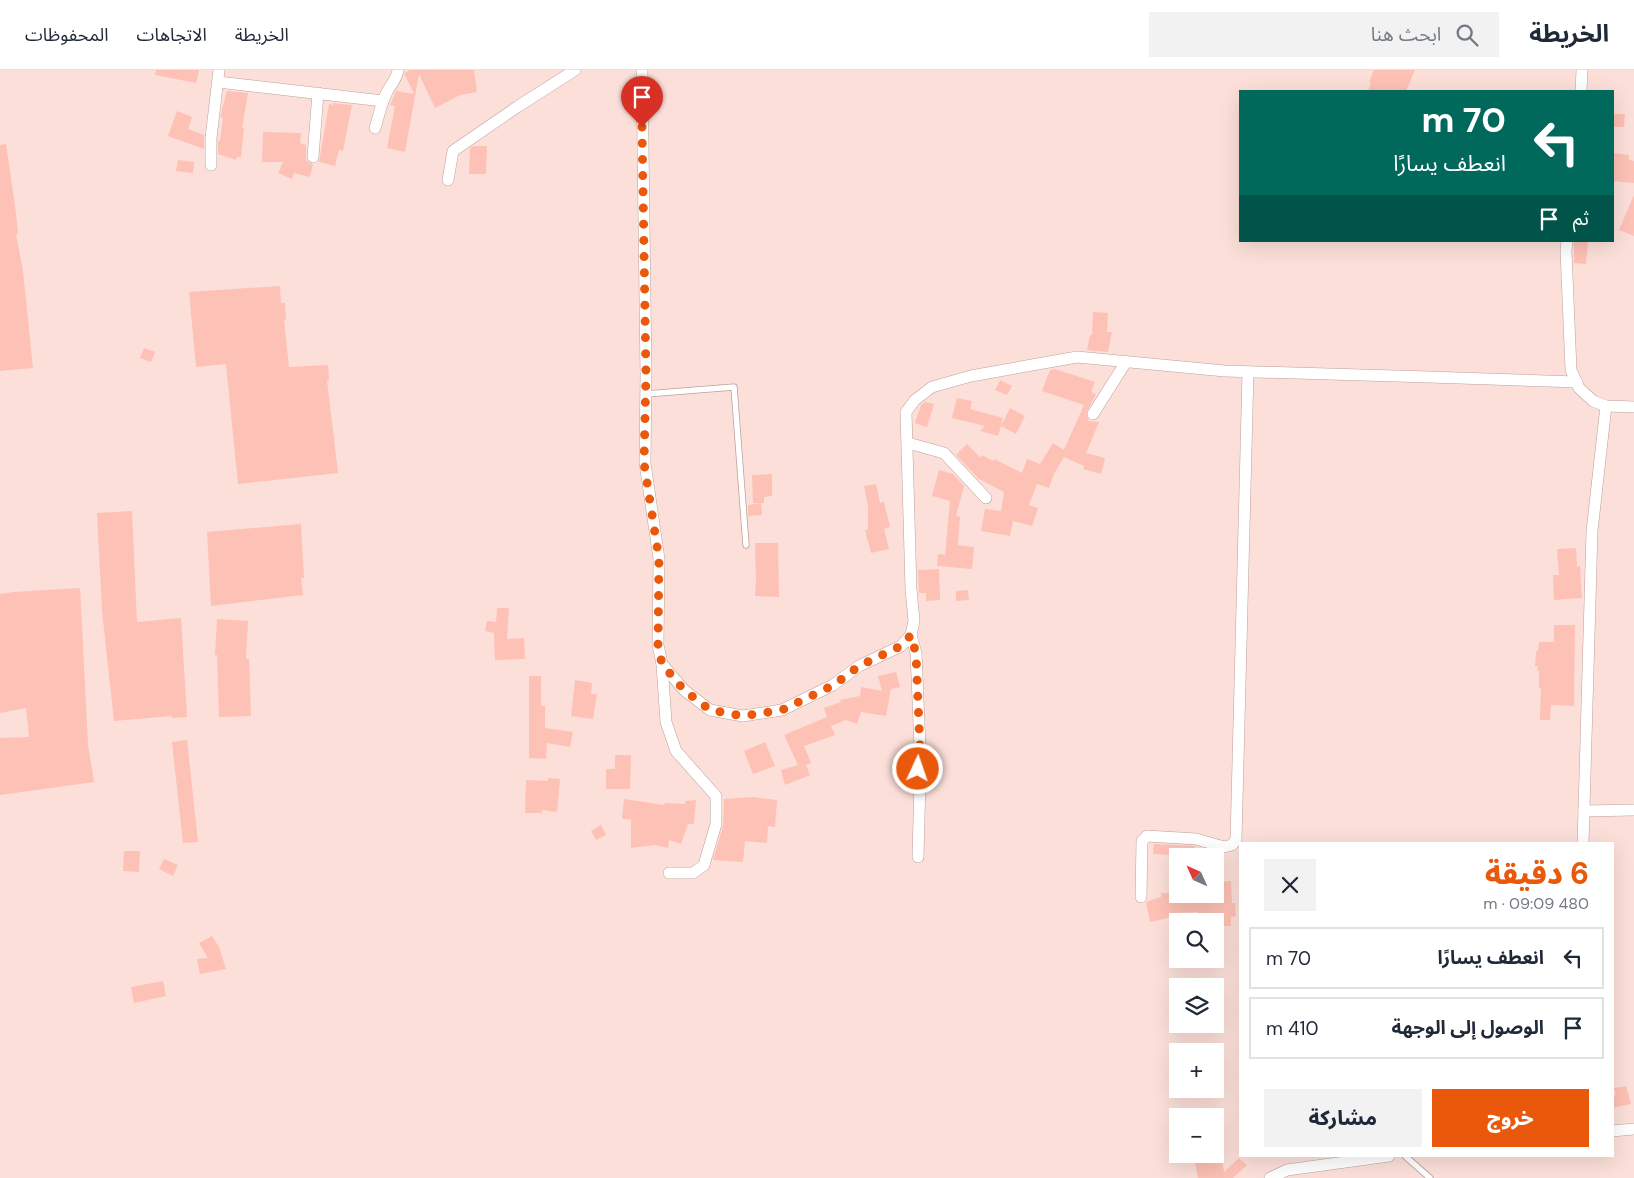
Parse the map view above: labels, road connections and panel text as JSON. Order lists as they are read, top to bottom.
{
  "north": "top left",
  "page": {
    "header": "الخريطة",
    "search": "ابحث هنا",
    "nav": ["الخريطة", "الاتجاهات", "المحفوظات"],
    "turn": ["70 m", "انعطف يسارًا"],
    "then": "ثم",
    "heading": ["6 دقيقة", "480 m · 09:09"],
    "map_buttons": ["+", "−"],
    "list": [
      {
        "name": "انعطف يسارًا",
        "value": "70 m"
      },
      {
        "name": "الوصول إلى الوجهة",
        "value": "410 m"
      }
    ],
    "buttons": ["خروج", "مشاركة"]
  }
}
